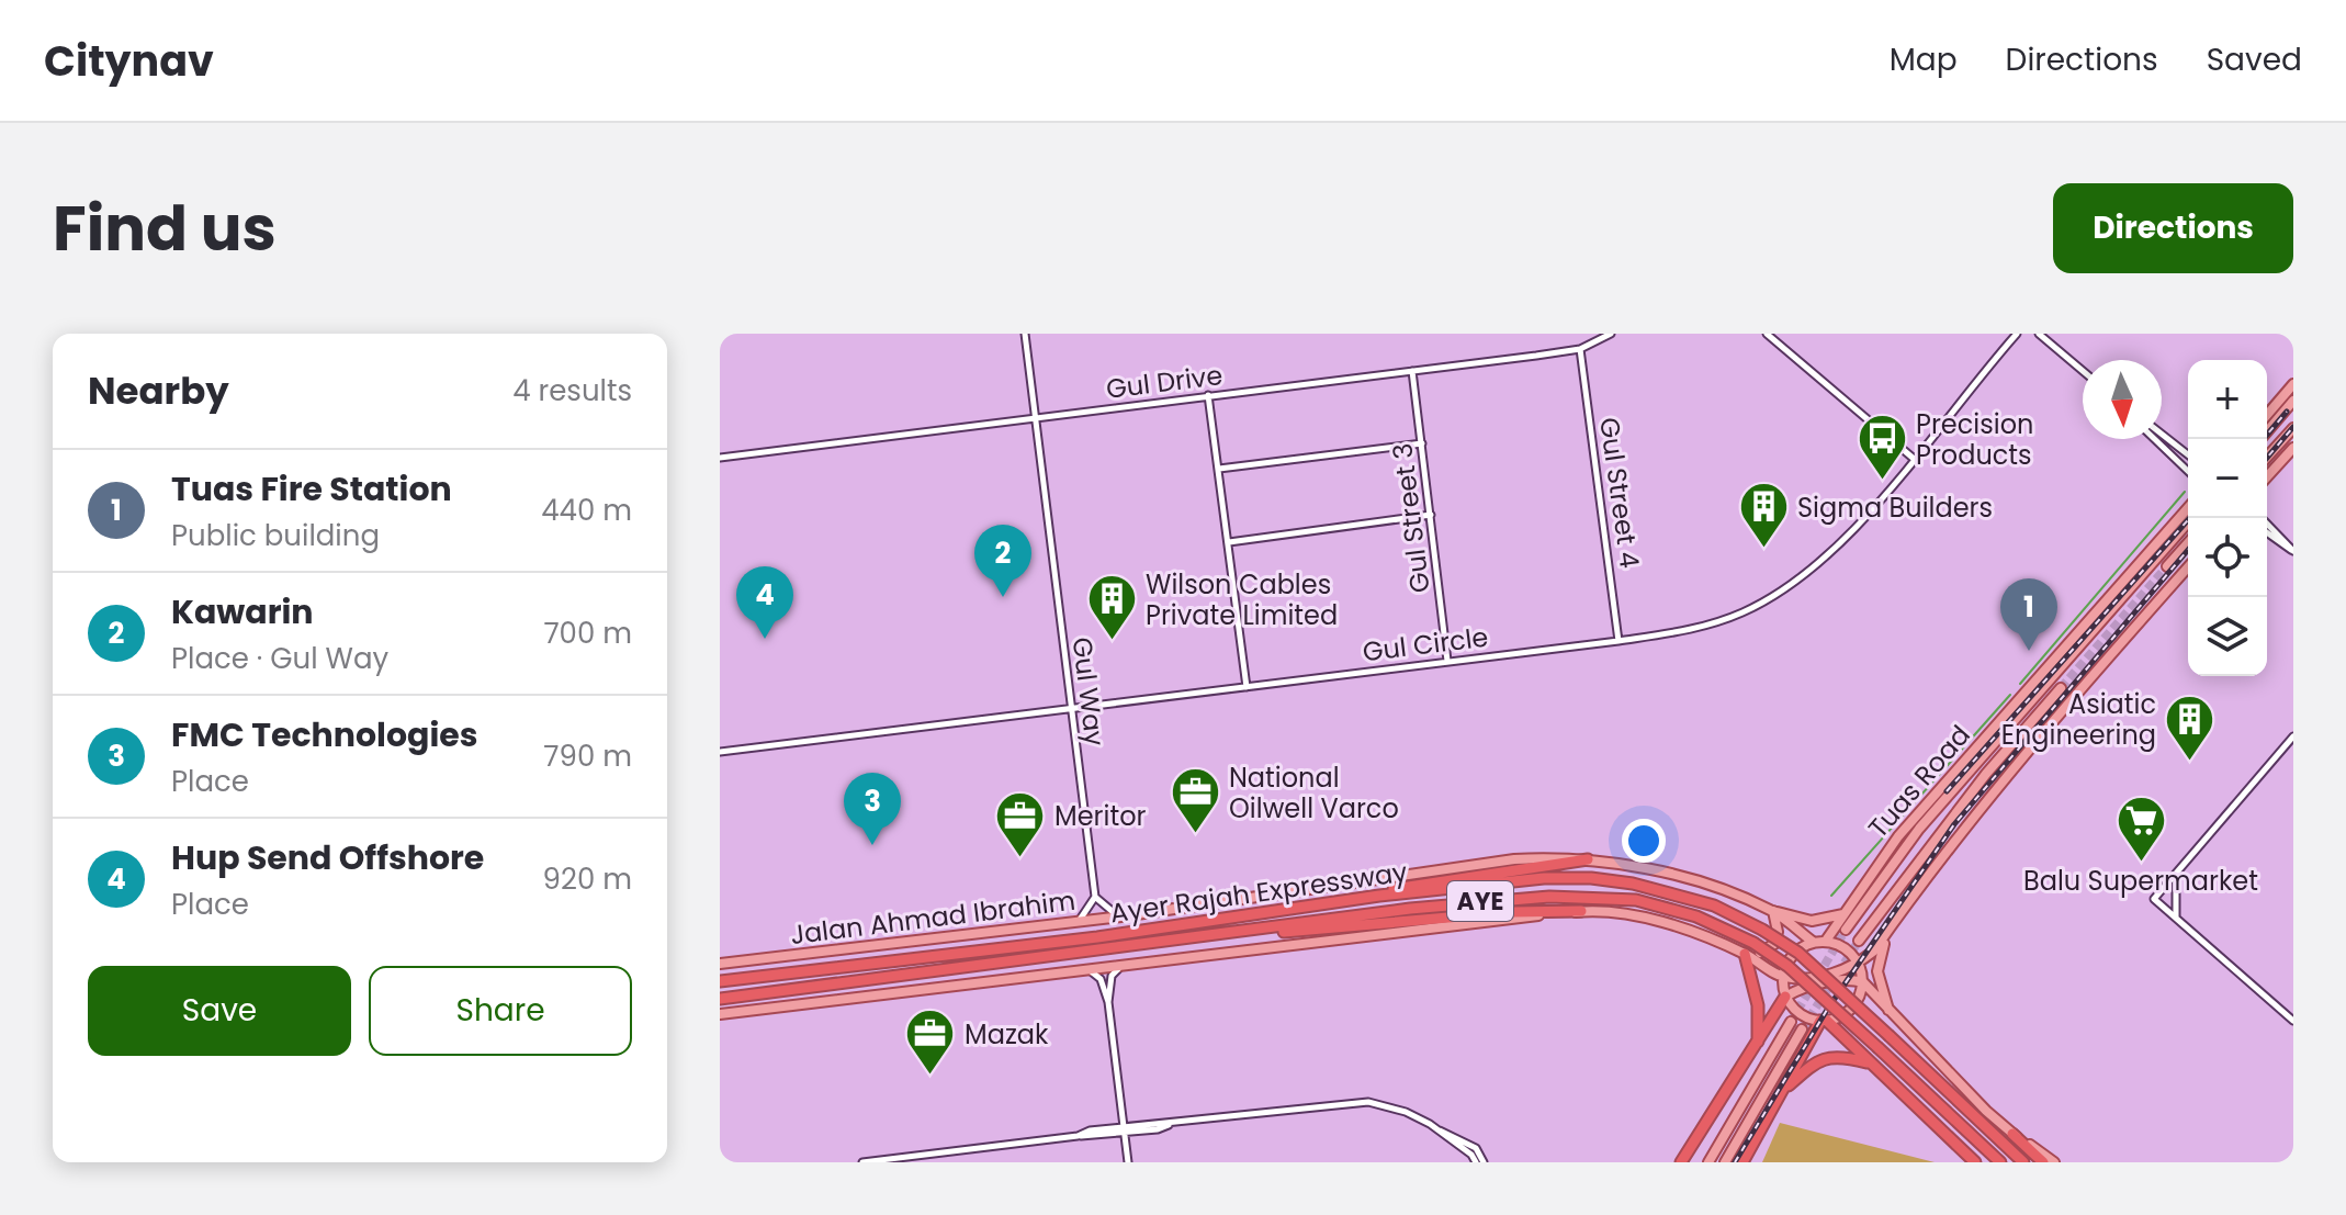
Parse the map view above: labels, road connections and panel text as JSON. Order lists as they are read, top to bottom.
{
  "streets": {
    "highway": ["Ayer Rajah Expressway", "AYE"],
    "main road": ["Tuas Road", "Jalan Ahmad Ibrahim"],
    "street": [
      "Gul Drive",
      "Gul Street 4",
      "Gul Street 3",
      "Gul Circle",
      "Gul Way"
    ]
  },
  "crossings": [
    ["Gul Drive", "Gul Street 4"],
    ["Gul Drive", "Gul Street 3"],
    ["Gul Drive", "Gul Way"],
    ["Gul Street 4", "Gul Circle"],
    ["Gul Street 3", "Gul Circle"],
    ["Gul Circle", "Gul Way"]
  ],
  "places": {
    "bus stop": ["Precision Products"],
    "building": ["Sigma Builders", "Wilson Cables Private Limited", "Asiatic Engineering"],
    "office": ["National Oilwell Varco", "Meritor", "Mazak"],
    "supermarket": ["Balu Supermarket"]
  },
  "north": "bottom",
  "page": {
    "header": "Citynav",
    "nav": ["Map", "Directions", "Saved"],
    "title": "Find us",
    "buttons": [
      "Directions",
      ["Save", "Share"]
    ],
    "heading": ["Nearby", "4 results"],
    "map_buttons": ["+", "−"],
    "list": [
      {
        "mark": "1",
        "name": "Tuas Fire Station",
        "note": "Public building",
        "value": "440 m"
      },
      {
        "mark": "2",
        "name": "Kawarin",
        "note": "Place · Gul Way",
        "value": "700 m"
      },
      {
        "mark": "3",
        "name": "FMC Technologies",
        "note": "Place",
        "value": "790 m"
      },
      {
        "mark": "4",
        "name": "Hup Send Offshore",
        "note": "Place",
        "value": "920 m"
      }
    ],
    "pins": [
      "2",
      "4",
      "1",
      "3"
    ]
  }
}
